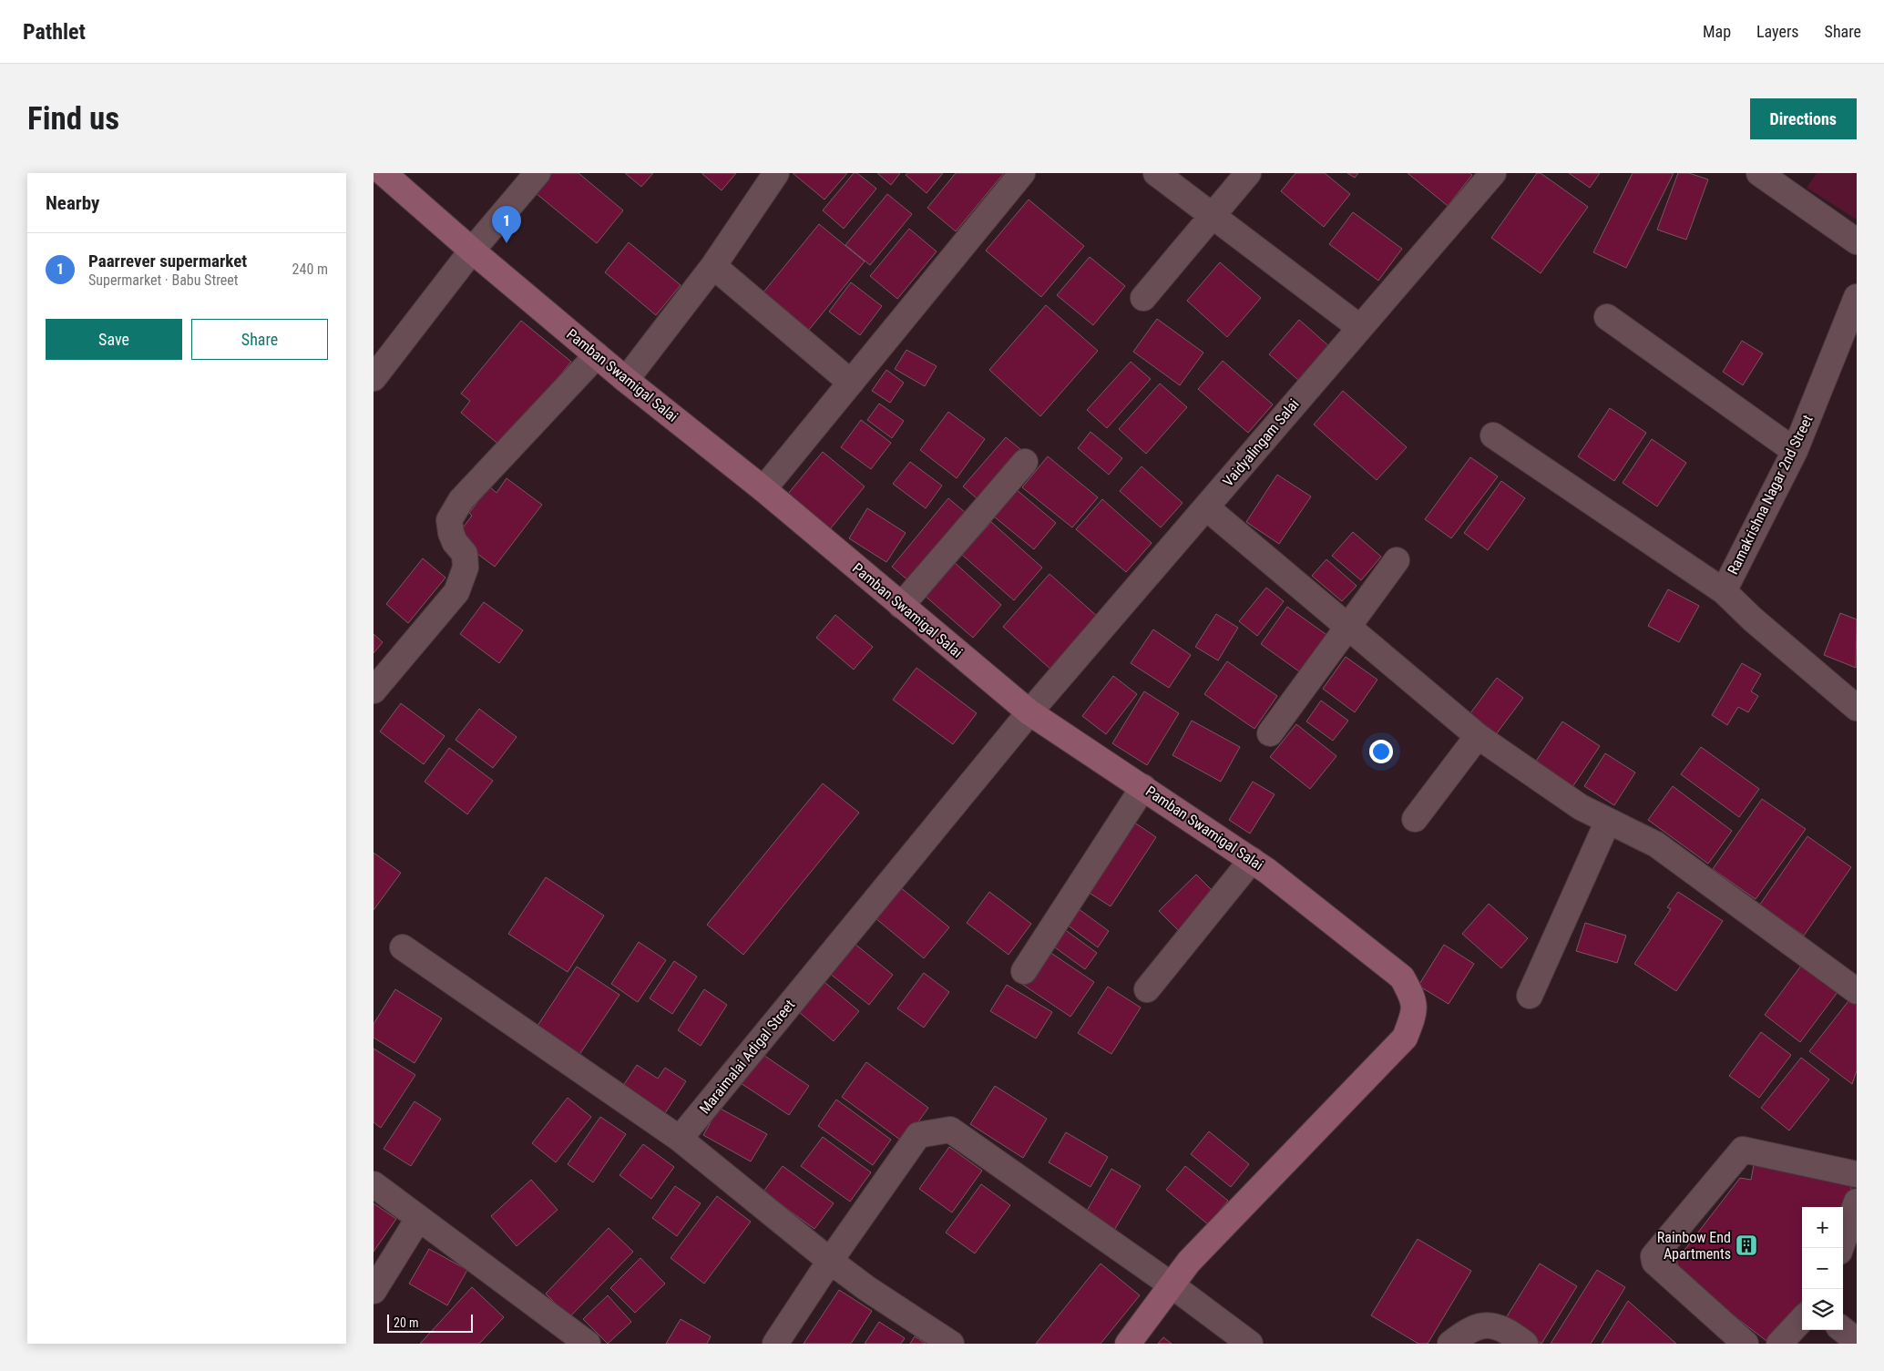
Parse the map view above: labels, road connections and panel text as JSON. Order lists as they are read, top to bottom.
{
  "streets": {
    "street": [
      "Pamban Swamigal Salai",
      "Vaidyalingam Salai",
      "Ramakrishna Nagar 2nd Street",
      "Maraimalai Adigal Street"
    ]
  },
  "crossings": [
    ["Pamban Swamigal Salai", "Vaidyalingam Salai"],
    ["Pamban Swamigal Salai", "Maraimalai Adigal Street"],
    ["Vaidyalingam Salai", "Maraimalai Adigal Street"]
  ],
  "places": {
    "building": ["Rainbow End Apartments"]
  },
  "scale_bar": "20 m",
  "page": {
    "header": "Pathlet",
    "nav": ["Map", "Layers", "Share"],
    "buttons": [
      "Directions",
      ["Save", "Share"]
    ],
    "title": "Find us",
    "heading": "Nearby",
    "pins": "1",
    "list": [
      {
        "mark": "1",
        "name": "Paarrever supermarket",
        "note": "Supermarket · Babu Street",
        "value": "240 m"
      }
    ],
    "map_buttons": ["+", "−"],
    "scale": "20 m"
  }
}
